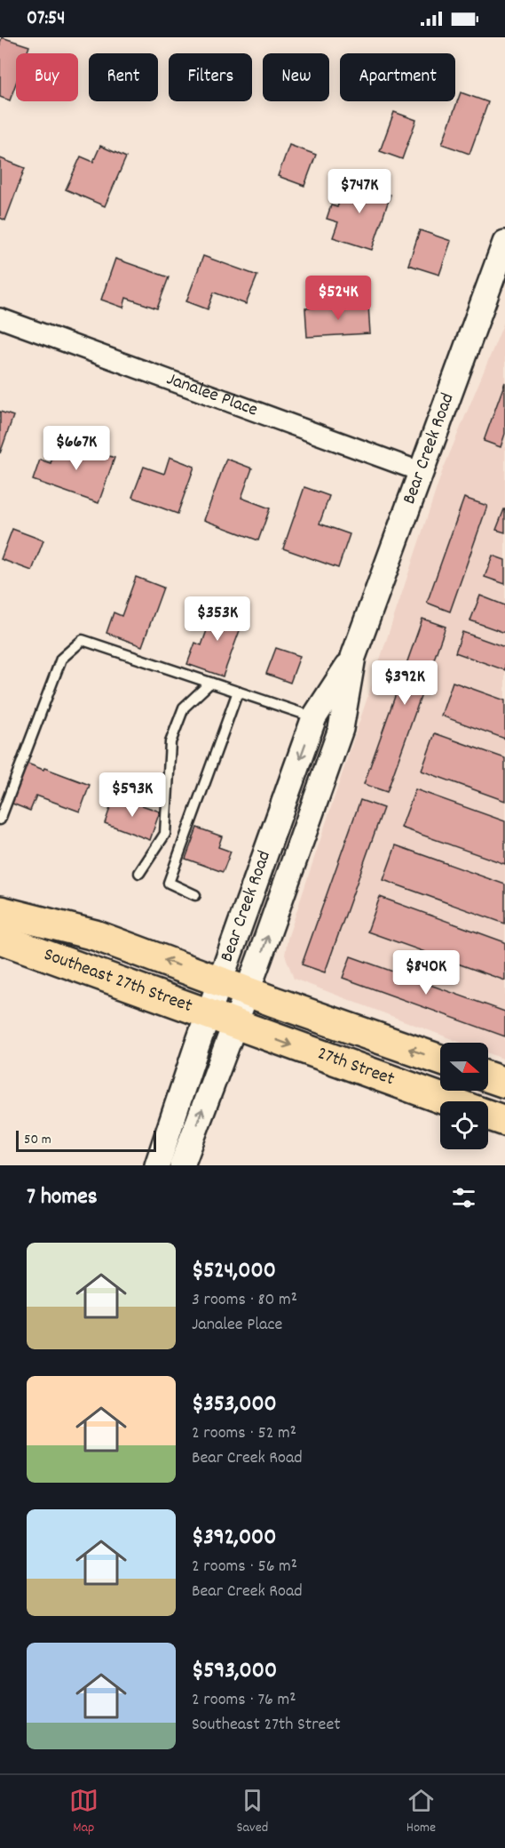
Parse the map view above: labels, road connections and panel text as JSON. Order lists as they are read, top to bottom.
{
  "streets": {
    "main road": ["Southeast 27th Street", "27th Street"],
    "street": ["Janalee Place", "Bear Creek Road"]
  },
  "crossings": [
    ["Janalee Place", "Bear Creek Road"],
    ["Bear Creek Road", "Southeast 27th Street"],
    ["Bear Creek Road", "27th Street"],
    ["Southeast 27th Street", "27th Street"]
  ],
  "scale_bar": "50 m",
  "north": "right",
  "page": {
    "status": "07:54",
    "chip": [
      "Buy",
      "Rent",
      "Filters",
      "New",
      "Apartment"
    ],
    "price": [
      "$747K",
      "$524K",
      "$667K",
      "$353K",
      "$392K",
      "$593K",
      "$840K"
    ],
    "scale": "50 m",
    "heading": "7 homes",
    "list": [
      {
        "name": "$524,000",
        "note": "3 rooms · 80 m² · Janalee Place"
      },
      {
        "name": "$353,000",
        "note": "2 rooms · 52 m² · Bear Creek Road"
      },
      {
        "name": "$392,000",
        "note": "2 rooms · 56 m² · Bear Creek Road"
      },
      {
        "name": "$593,000",
        "note": "2 rooms · 76 m² · Southeast 27th Street"
      }
    ],
    "tabs": ["Map", "Saved", "Home"]
  }
}
